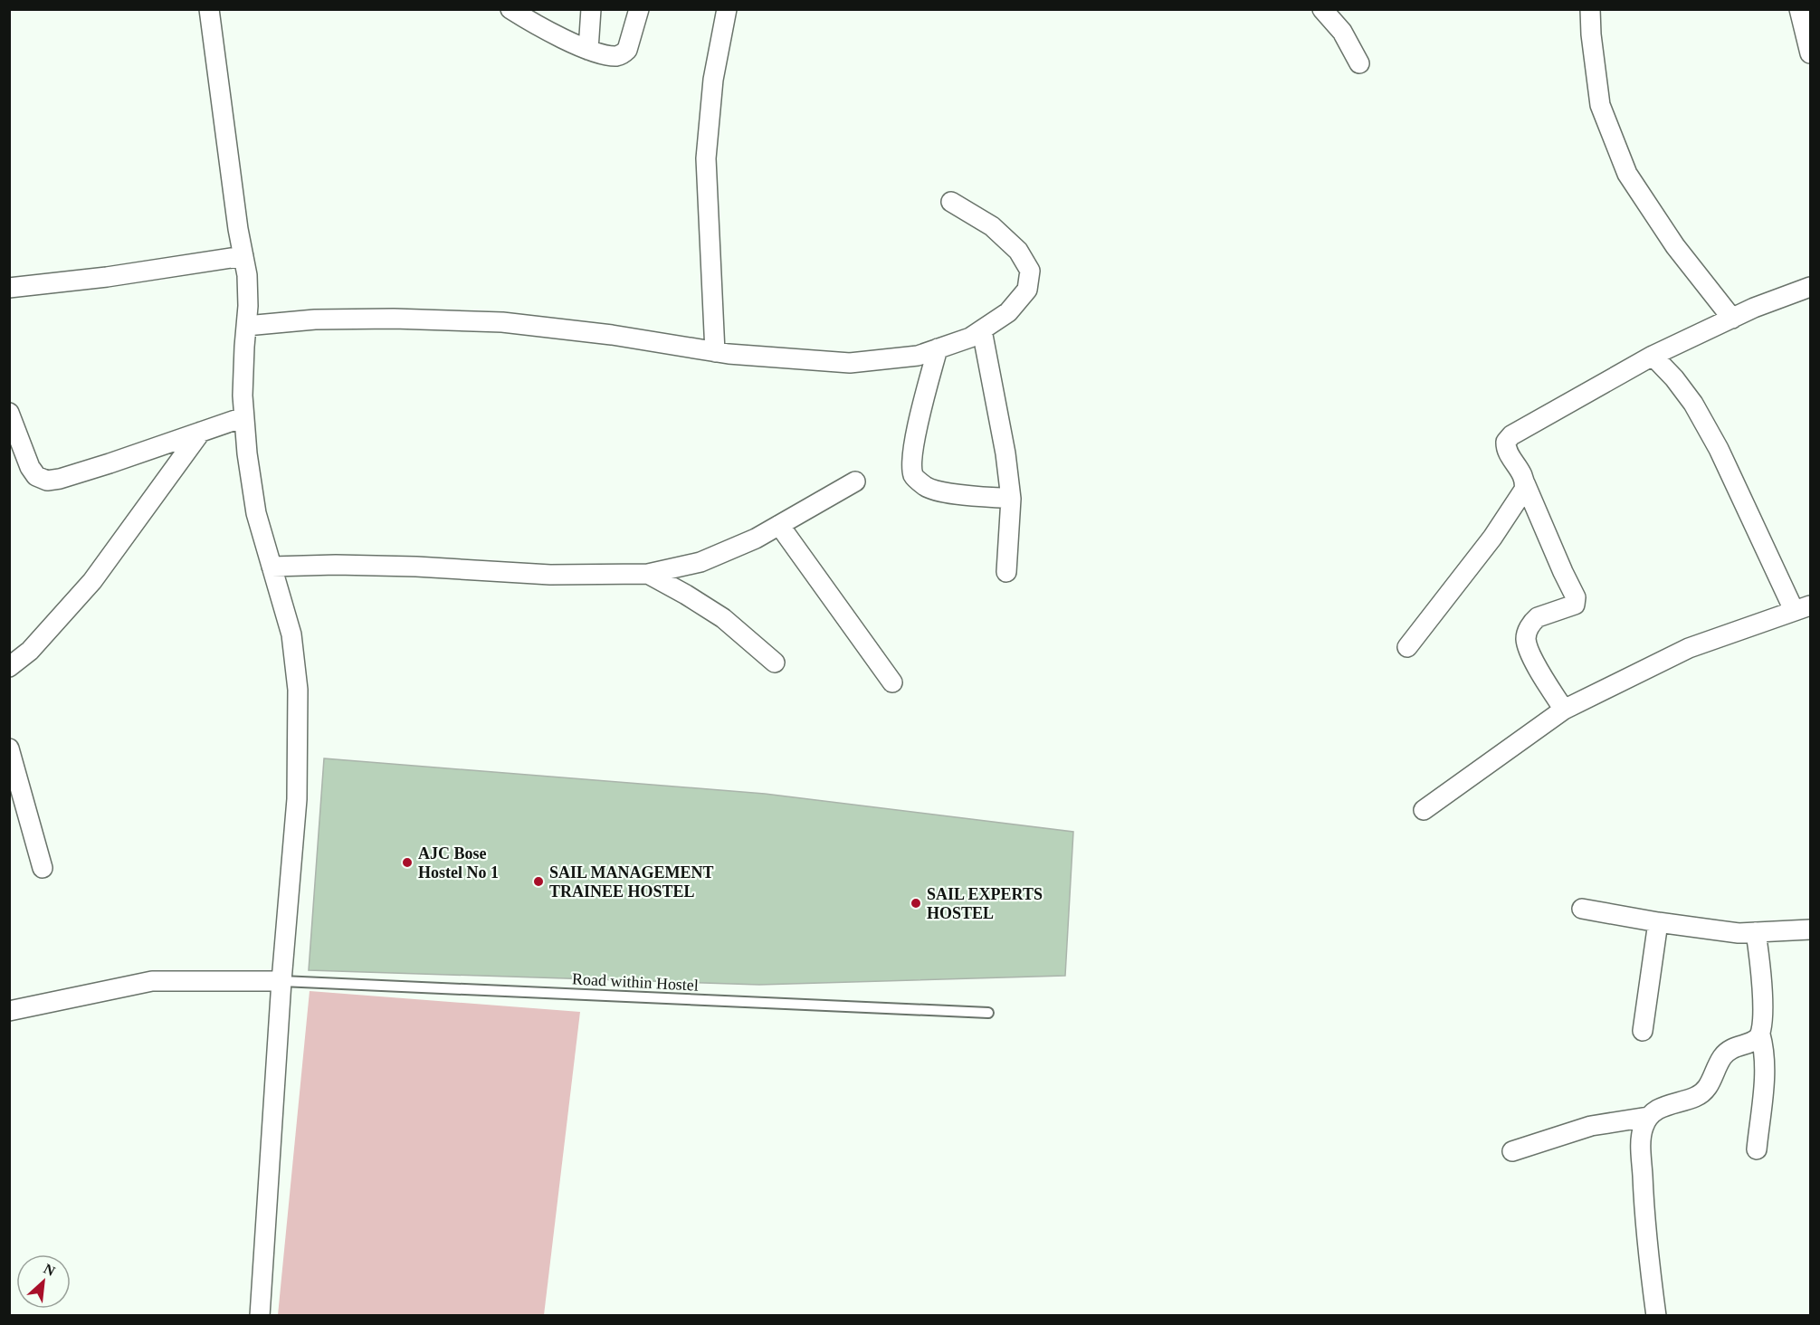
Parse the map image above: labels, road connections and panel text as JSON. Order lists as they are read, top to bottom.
{
  "streets": {
    "lane": ["Road within Hostel"]
  },
  "places": ["AJC Bose Hostel No 1", "SAIL MANAGEMENT TRAINEE HOSTEL", "SAIL EXPERTS HOSTEL"],
  "north": "top right"
}
